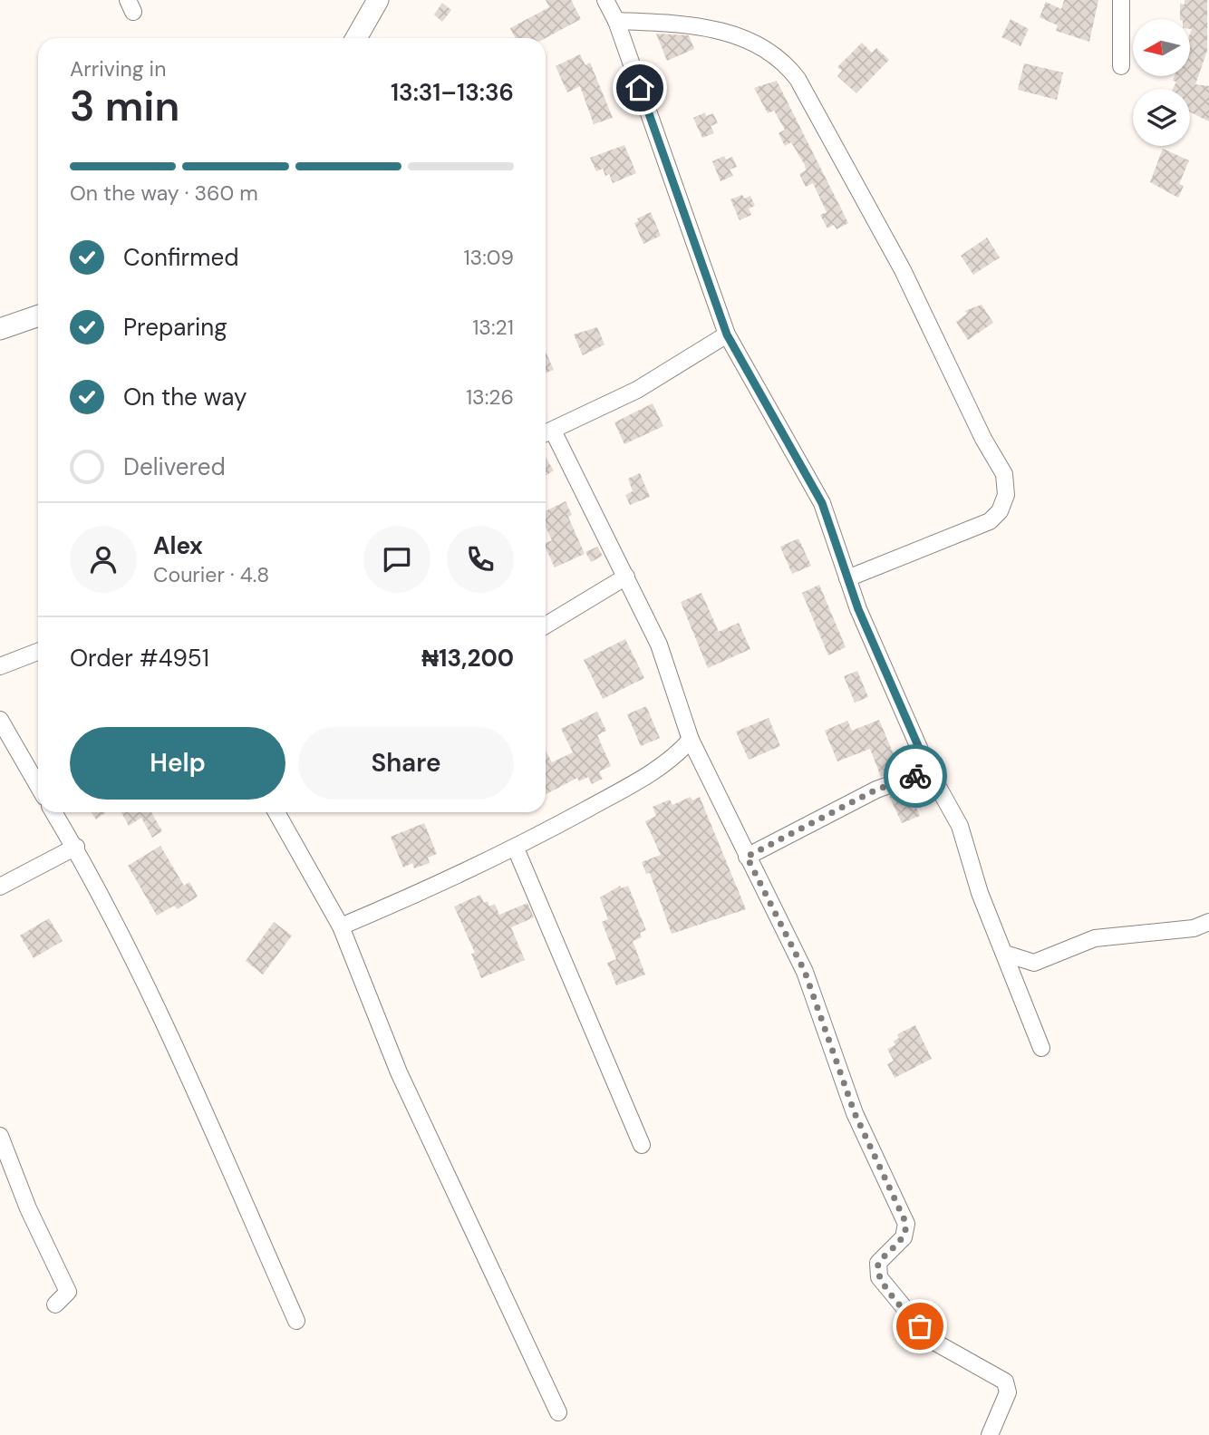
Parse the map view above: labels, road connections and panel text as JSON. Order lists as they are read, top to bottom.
{
  "north": "left",
  "page": {
    "heading": ["3 min", "Arriving in", "13:31–13:36"],
    "panel": [
      "Alex",
      "Courier · 4.8",
      "Order #4951",
      "₦13,200"
    ],
    "bar": "On the way · 360 m",
    "list": [
      ["Confirmed", "13:09"],
      ["Preparing", "13:21"],
      ["On the way", "13:26"],
      "Delivered"
    ],
    "buttons": ["Help", "Share"]
  }
}
